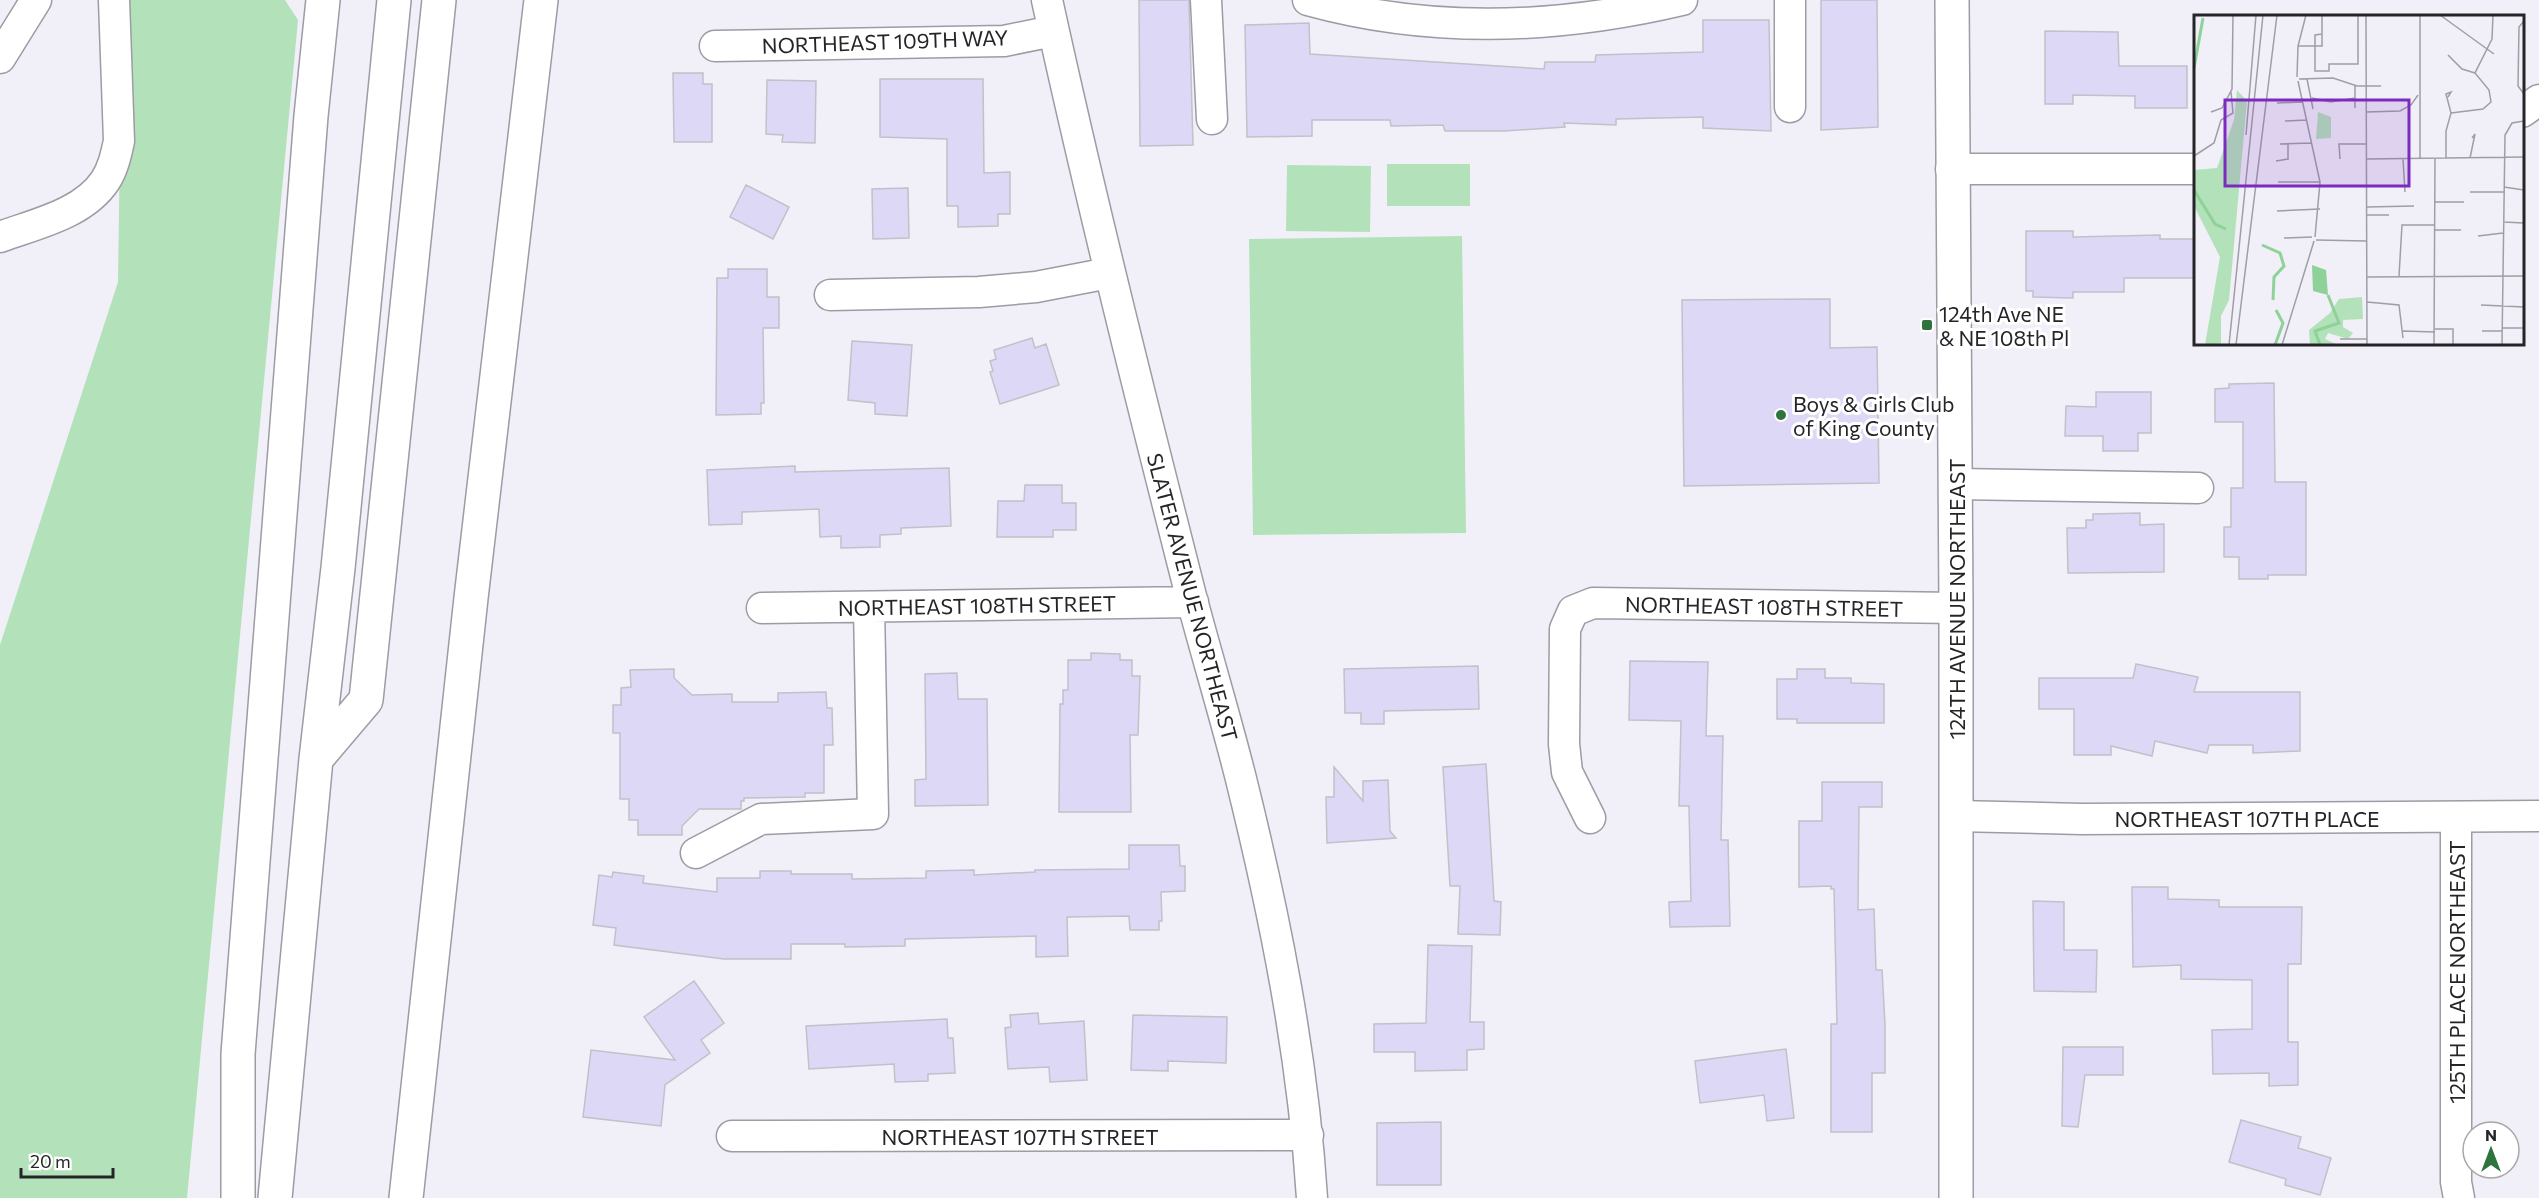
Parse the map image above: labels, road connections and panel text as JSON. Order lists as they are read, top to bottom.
{
  "streets": {
    "main road": ["124TH AVENUE NORTHEAST"],
    "street": [
      "NORTHEAST 109TH WAY",
      "SLATER AVENUE NORTHEAST",
      "NORTHEAST 108TH STREET",
      "NORTHEAST 107TH PLACE",
      "125TH PLACE NORTHEAST",
      "NORTHEAST 107TH STREET"
    ]
  },
  "crossings": [
    ["NORTHEAST 109TH WAY", "SLATER AVENUE NORTHEAST"],
    ["SLATER AVENUE NORTHEAST", "NORTHEAST 108TH STREET"],
    ["SLATER AVENUE NORTHEAST", "NORTHEAST 107TH STREET"],
    ["124TH AVENUE NORTHEAST", "NORTHEAST 108TH STREET"],
    ["124TH AVENUE NORTHEAST", "NORTHEAST 107TH PLACE"],
    ["NORTHEAST 107TH PLACE", "125TH PLACE NORTHEAST"]
  ],
  "places": {
    "transit": ["124th Ave NE & NE 108th Pl"],
    "other": ["Boys & Girls Club of King County"]
  },
  "scale_bar": "20 m",
  "north": "top"
}
